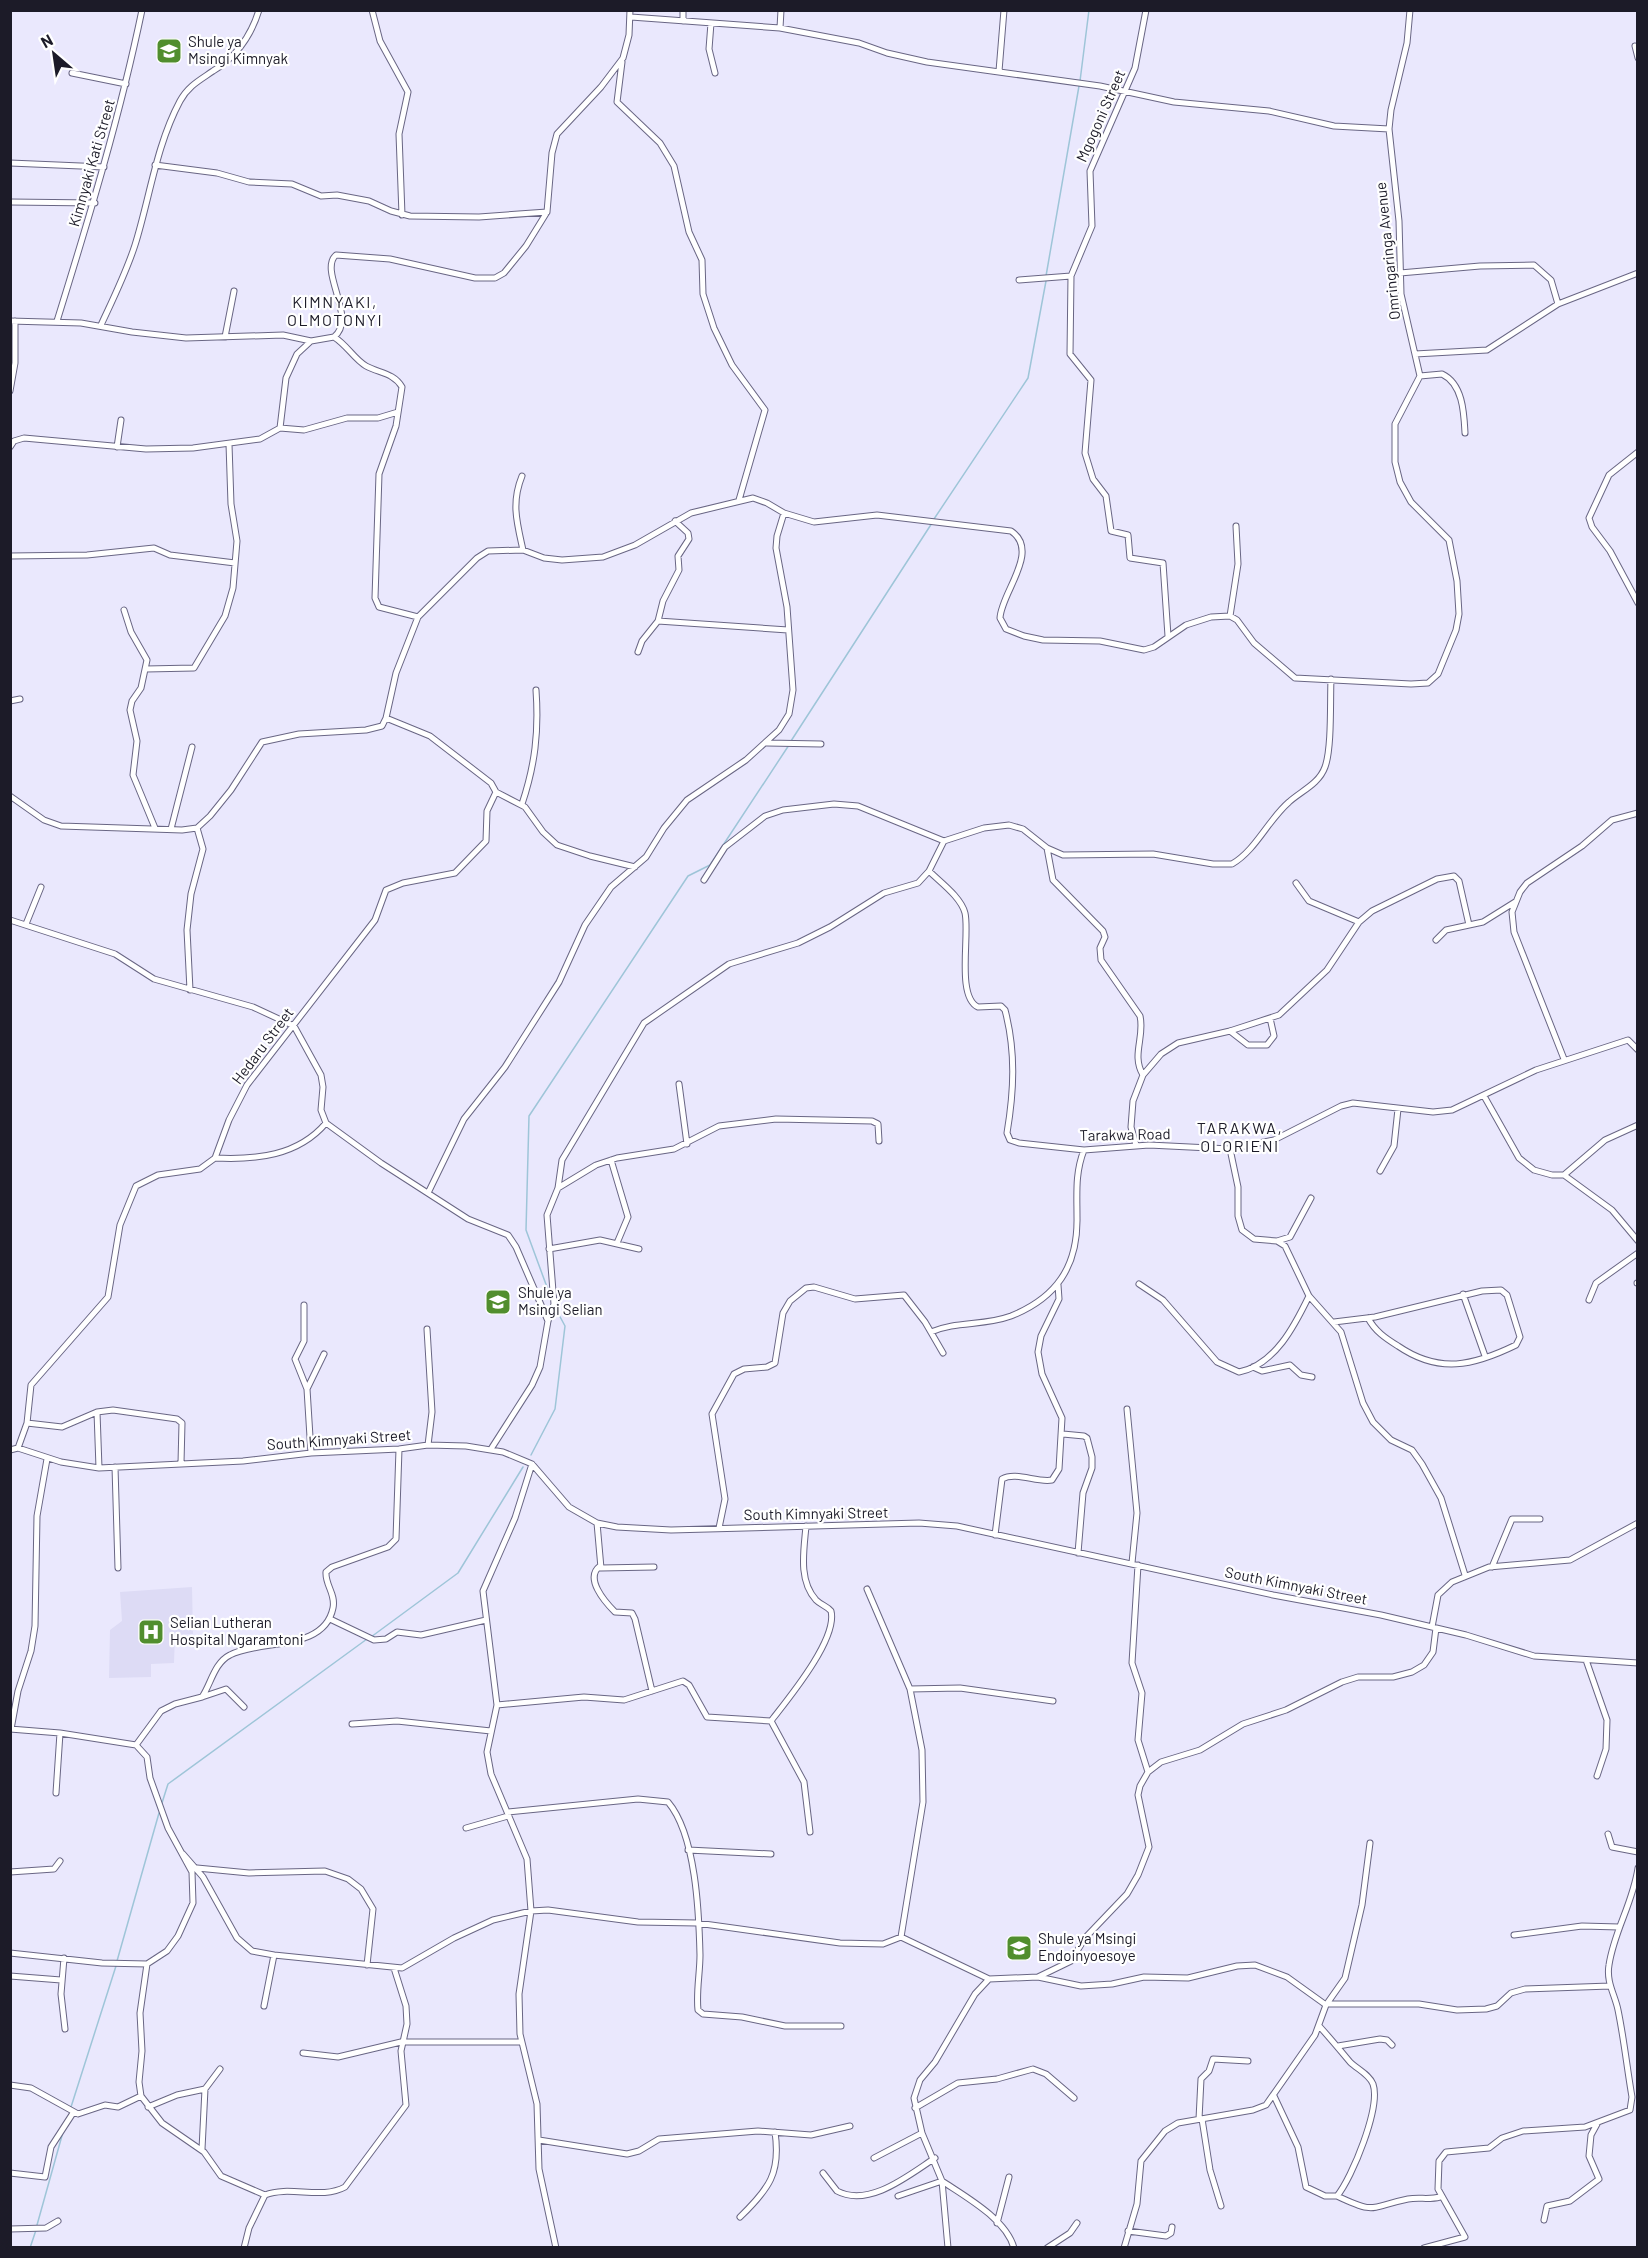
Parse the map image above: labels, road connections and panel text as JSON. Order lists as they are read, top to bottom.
{
  "streets": {
    "street": [
      "Mgogoni Street",
      "Kimnyaki Kati Street",
      "Omringaringa Avenue",
      "Hedaru Street",
      "Tarakwa Road",
      "South Kimnyaki Street"
    ]
  },
  "districts": ["KIMNYAKI, OLMOTONYI", "TARAKWA, OLORIENI"],
  "places": {
    "school or university": ["Shule ya Msingi Kimnyak", "Shule ya Msingi Selian", "Shule ya Msingi Endoinyoesoye"],
    "hospital": ["Selian Lutheran Hospital Ngaramtoni"]
  },
  "north": "top left"
}
